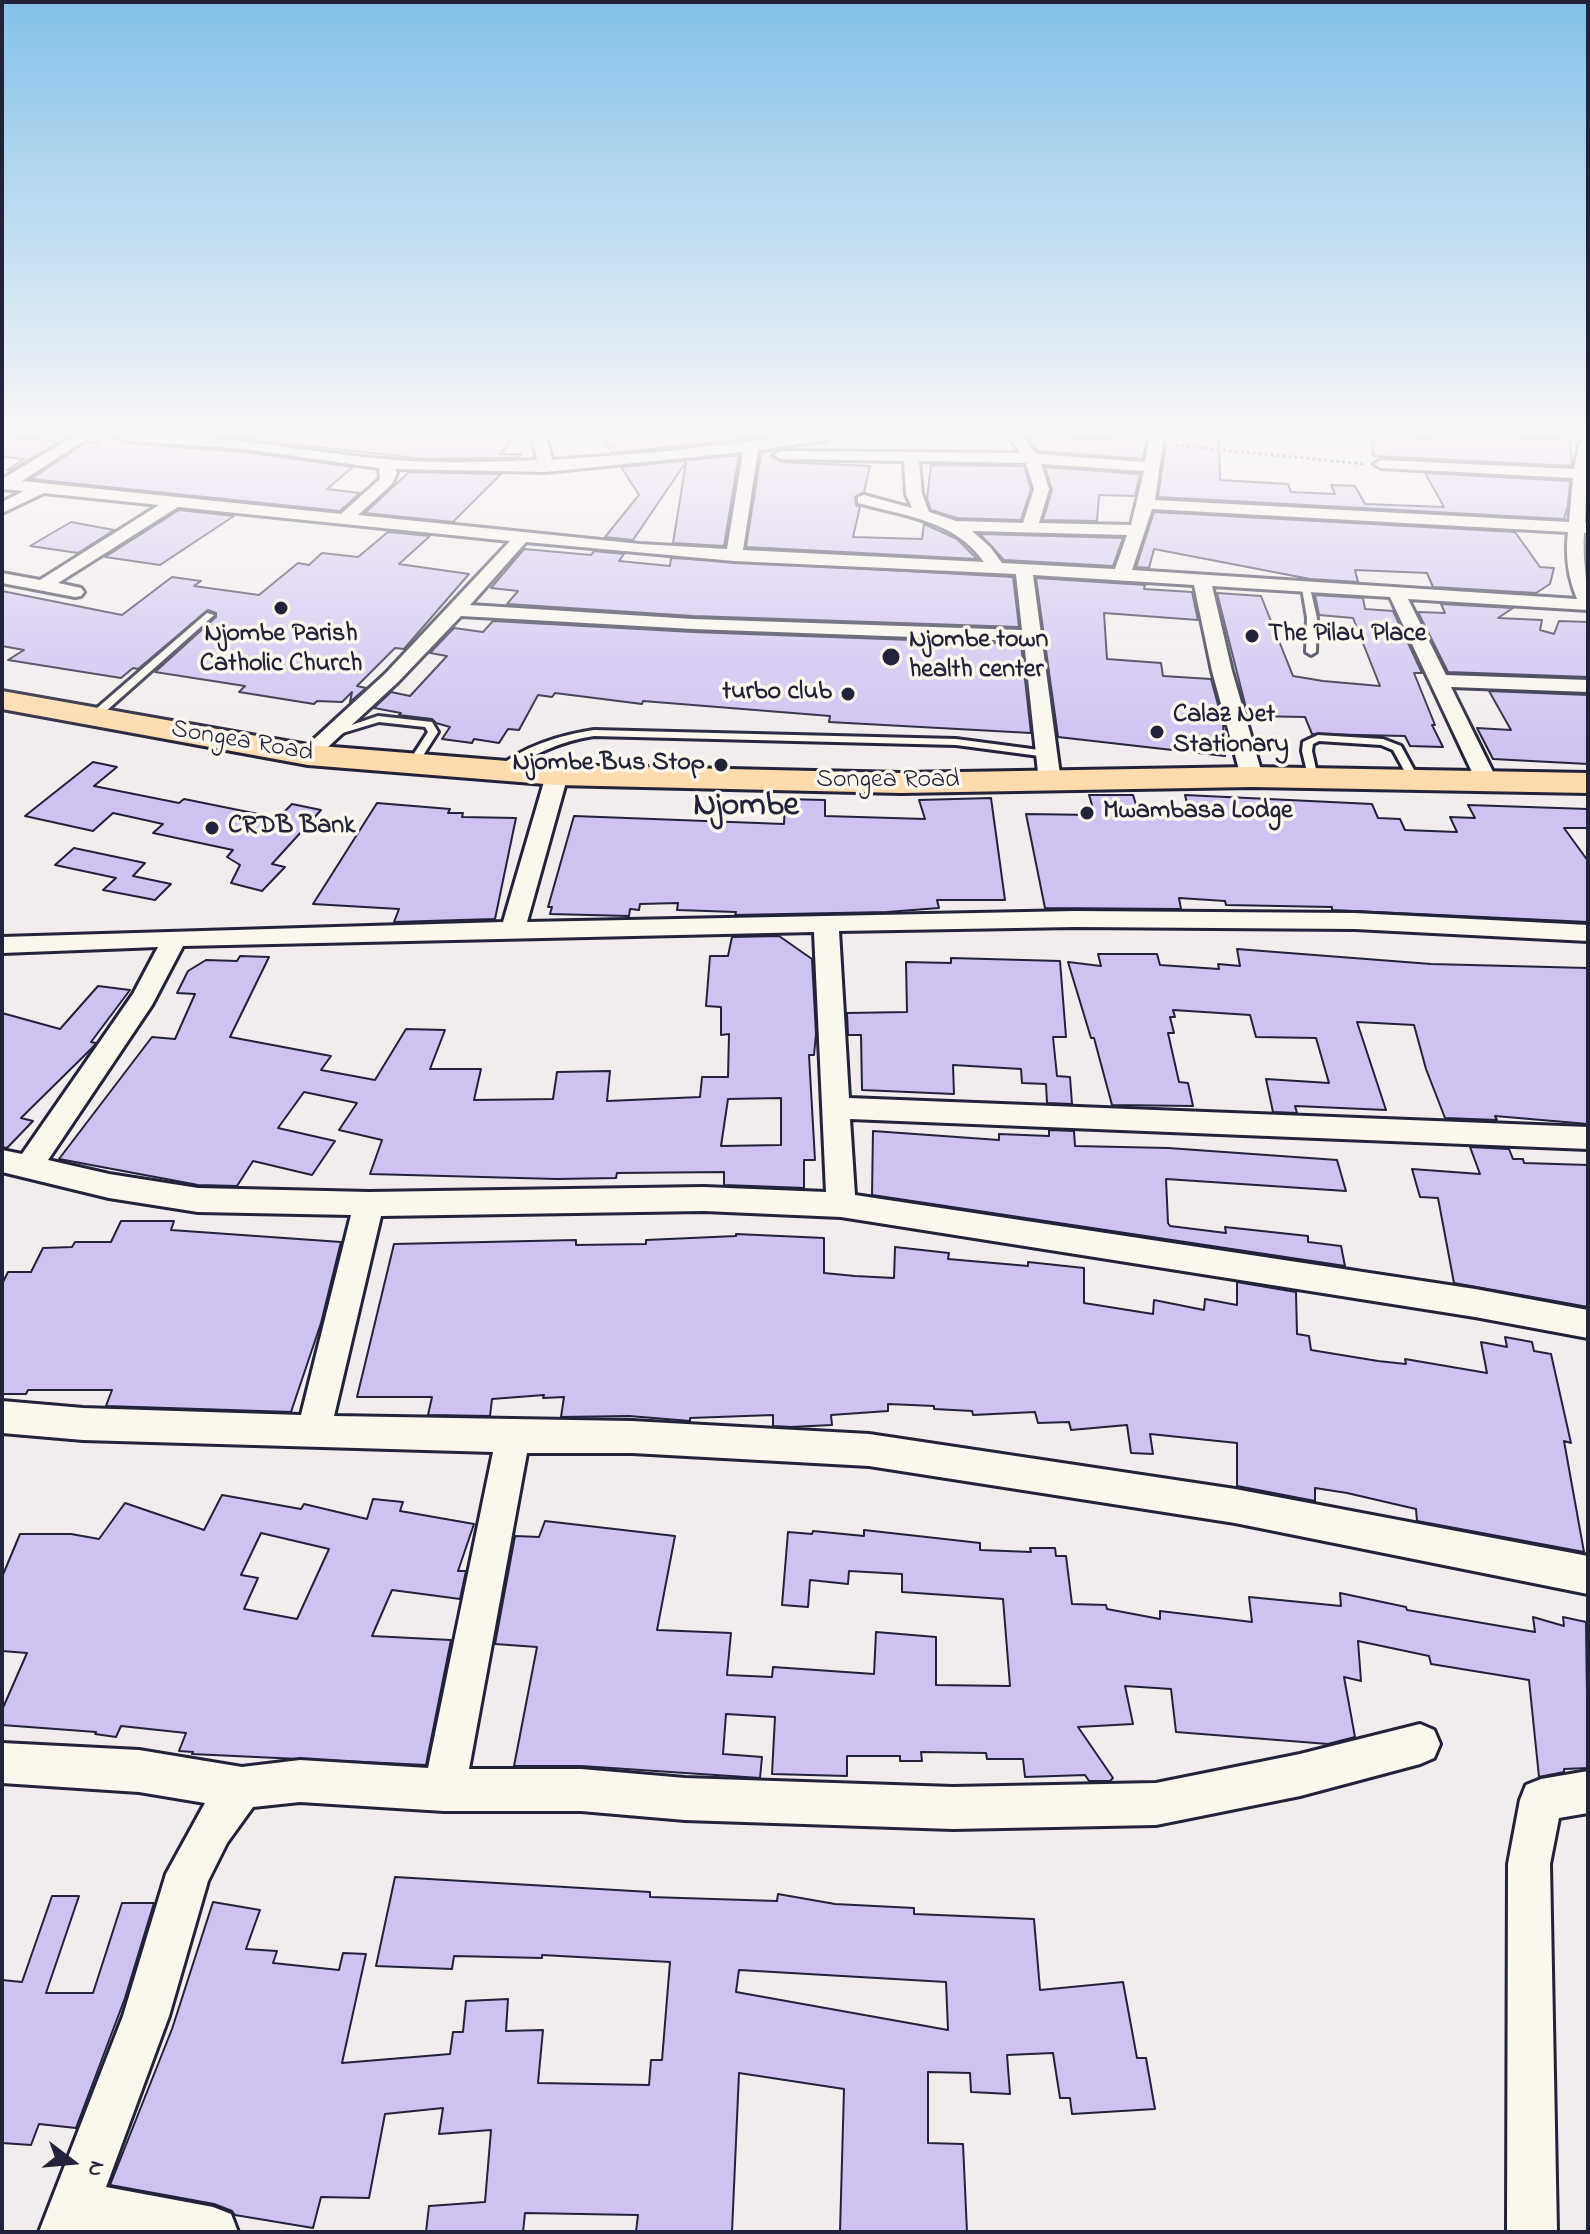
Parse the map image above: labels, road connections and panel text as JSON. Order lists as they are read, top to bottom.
{
  "streets": {
    "highway": ["Songea Road"]
  },
  "districts": ["Njombe"],
  "places": [
    "Njombe Parish Catholic Church",
    "The Pilau Place",
    "Njombe town health center",
    "turbo club",
    "Calaz Net Stationary",
    "Njombe Bus Stop",
    "Mwambasa Lodge",
    "CRDB Bank"
  ],
  "north": "right"
}
